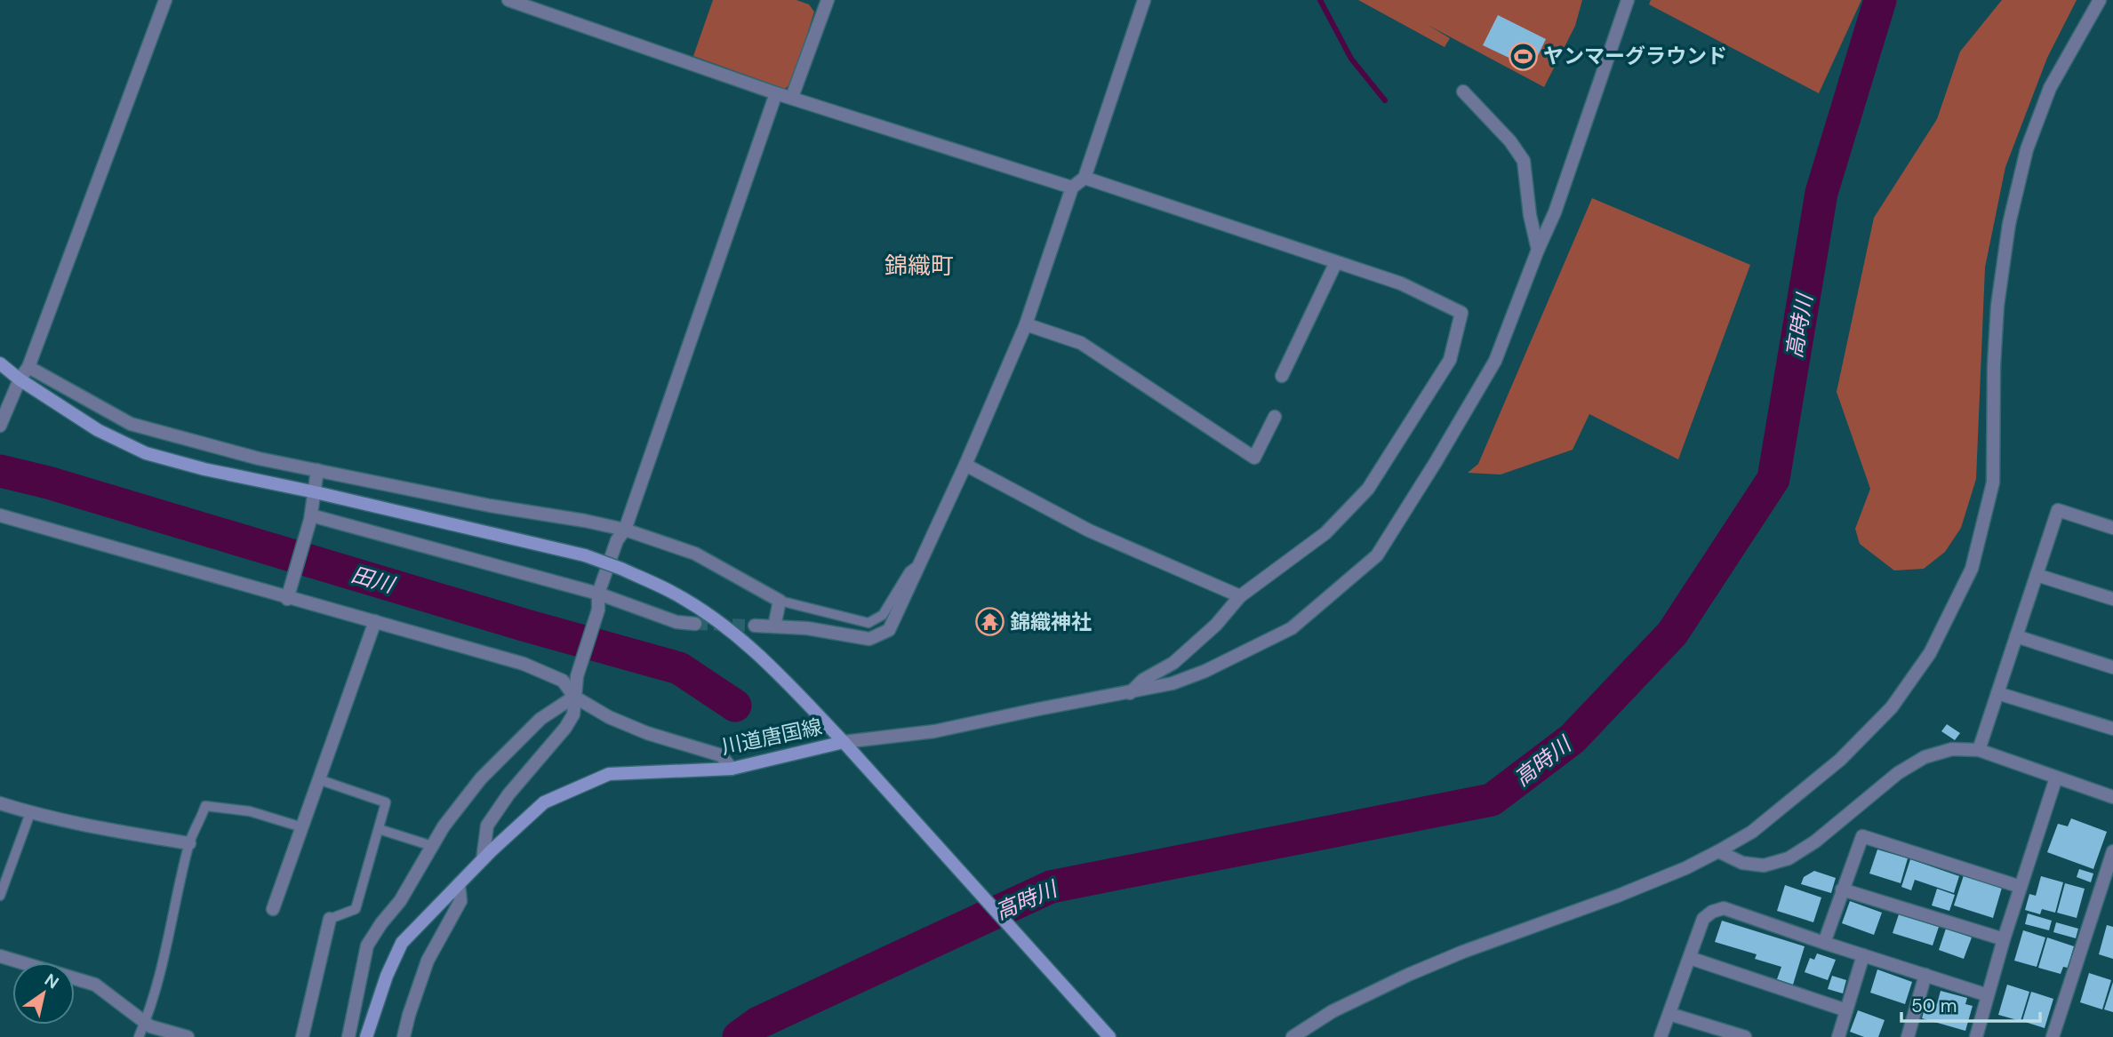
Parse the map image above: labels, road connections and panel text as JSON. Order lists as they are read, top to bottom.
{
  "streets": {
    "main road": ["川道唐国線"]
  },
  "districts": ["錦織町"],
  "water": ["高時川", "田川"],
  "places": {
    "sports": ["ヤンマーグラウンド"],
    "temple": ["錦織神社"]
  },
  "scale_bar": "50 m",
  "north": "top right"
}
